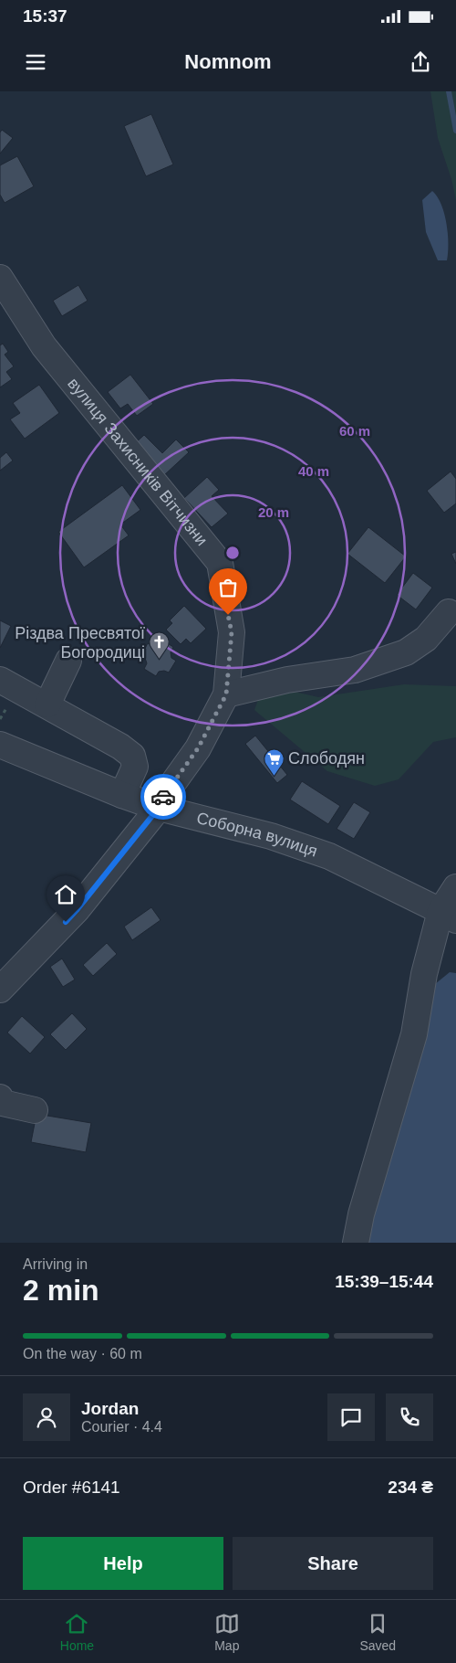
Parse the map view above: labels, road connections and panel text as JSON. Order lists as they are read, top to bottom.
{
  "streets": {
    "street": ["вулиця Захисників Вітчизни", "Соборна вулиця"]
  },
  "crossings": [
    ["вулиця Захисників Вітчизни", "Соборна вулиця"]
  ],
  "places": {
    "church": ["Різдва Пресвятої Богородиці"],
    "supermarket": ["Слободян"]
  },
  "page": {
    "status": "15:37",
    "header": "Nomnom",
    "heading": ["2 min", "Arriving in", "15:39–15:44"],
    "panel": [
      "Jordan",
      "Courier · 4.4",
      "Order #6141",
      "234 ₴"
    ],
    "bar": "On the way · 60 m",
    "buttons": ["Help", "Share"],
    "tabs": ["Home", "Map", "Saved"]
  },
  "rings": ["60 m", "40 m", "20 m"]
}
